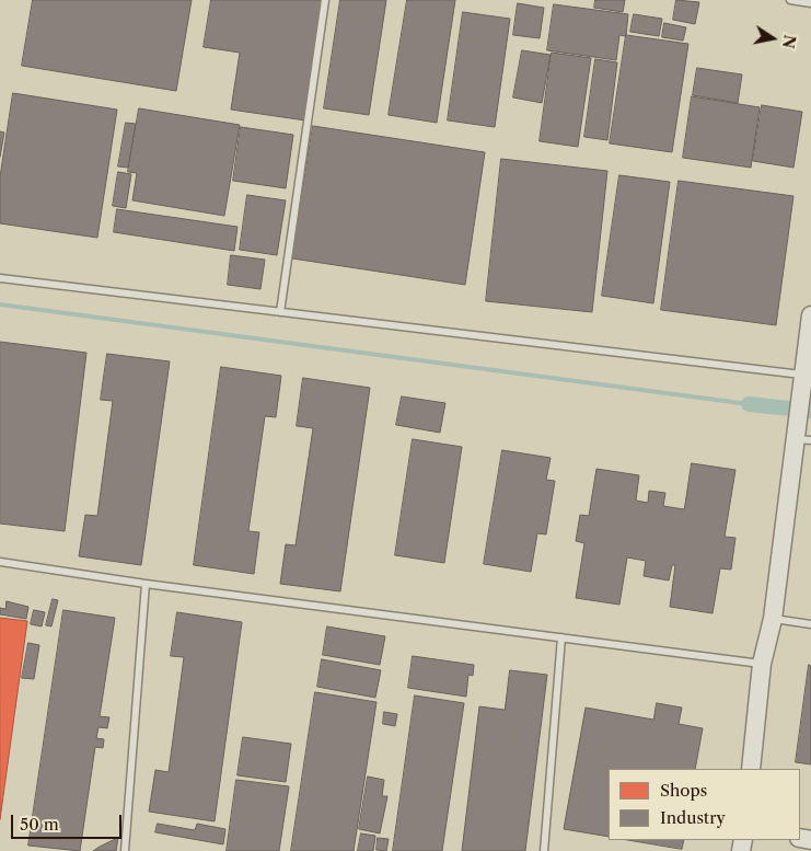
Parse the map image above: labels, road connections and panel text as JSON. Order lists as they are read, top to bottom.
{
  "legend": ["Shops", "Industry"],
  "scale_bar": "50 m",
  "north": "right"
}
